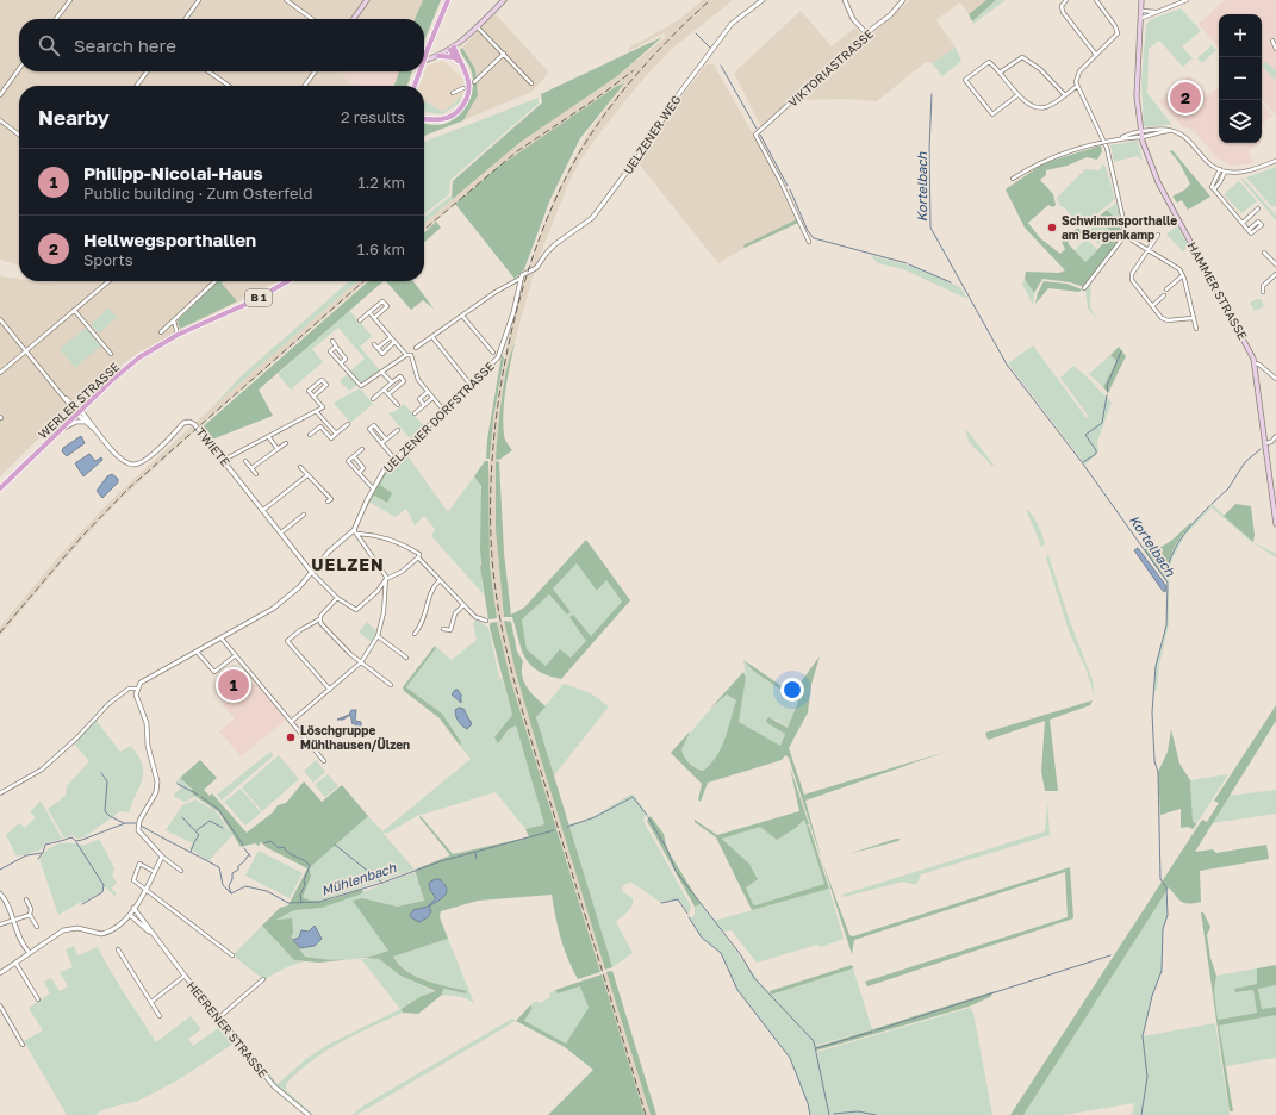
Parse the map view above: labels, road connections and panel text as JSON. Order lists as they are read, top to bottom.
{
  "streets": {
    "main road": ["HAMMER STRASSE", "B 1", "WERLER STRASSE"],
    "street": [
      "VIKTORIASTRASSE",
      "UELZENER WEG",
      "UELZENER DORFSTRASSE",
      "TWIETE",
      "HEERENER STRASSE"
    ]
  },
  "crossings": [
    ["UELZENER WEG", "UELZENER DORFSTRASSE"],
    ["WERLER STRASSE", "TWIETE"],
    ["UELZENER DORFSTRASSE", "TWIETE"]
  ],
  "districts": ["UELZEN"],
  "water": ["Kortelbach", "Mühlenbach"],
  "places": ["Schwimmsporthalle am Bergenkamp", "Löschgruppe Mühlhausen/Ülzen"],
  "page": {
    "map_buttons": ["+", "−"],
    "search": "Search here",
    "pins": ["2", "1"],
    "heading": ["Nearby", "2 results"],
    "list": [
      {
        "mark": "1",
        "name": "Philipp-Nicolai-Haus",
        "note": "Public building · Zum Osterfeld",
        "value": "1.2 km"
      },
      {
        "mark": "2",
        "name": "Hellwegsporthallen",
        "note": "Sports",
        "value": "1.6 km"
      }
    ]
  }
}
